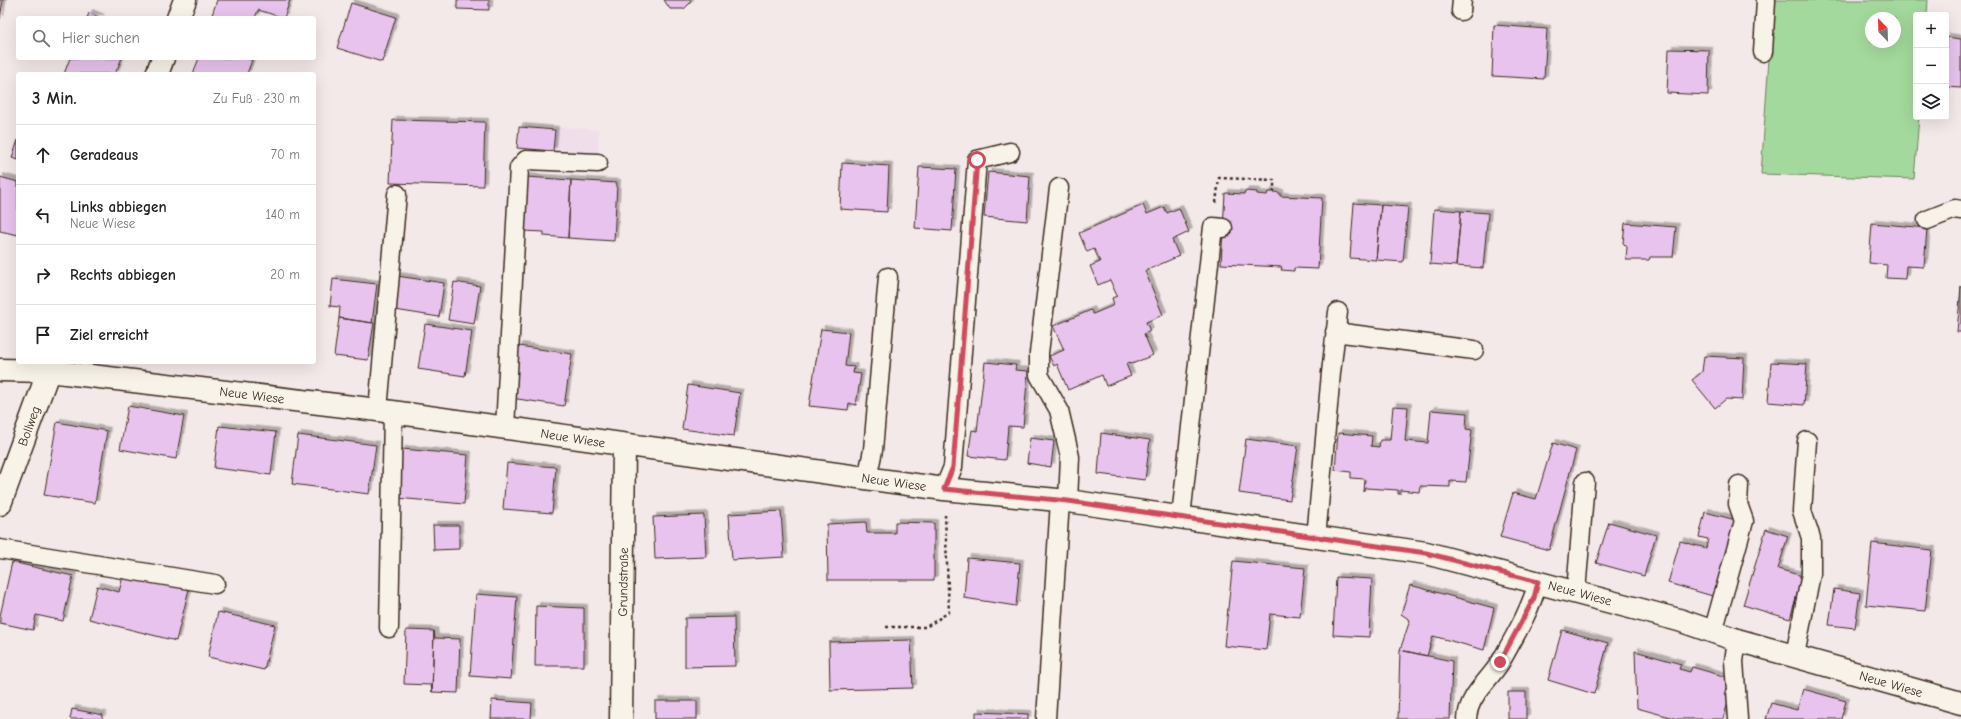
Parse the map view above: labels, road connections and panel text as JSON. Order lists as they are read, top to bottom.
{
  "streets": {
    "street": ["Neue Wiese", "Bollweg", "Grundstraße"]
  },
  "crossings": [
    ["Neue Wiese", "Bollweg"],
    ["Neue Wiese", "Grundstraße"]
  ],
  "north": "top left",
  "page": {
    "map_buttons": ["+", "−"],
    "search": "Hier suchen",
    "heading": ["3 Min.", "Zu Fuß · 230 m"],
    "list": [
      ["Geradeaus", "70 m"],
      ["Links abbiegen", "Neue Wiese", "140 m"],
      ["Rechts abbiegen", "20 m"],
      "Ziel erreicht"
    ]
  }
}
